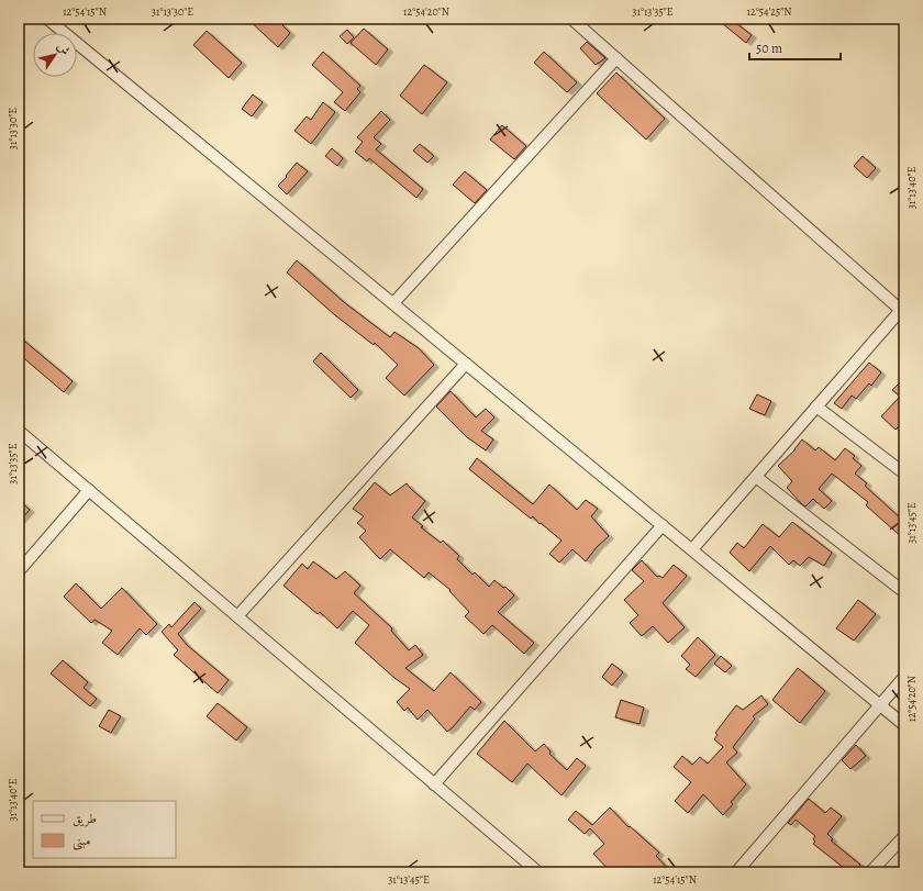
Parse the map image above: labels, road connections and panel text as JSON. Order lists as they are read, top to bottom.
{
  "legend": ["طريق", "مبنى"],
  "scale_bar": "50 m",
  "north": "top right",
  "coordinates": [
    "12°54'15\"N",
    "31°13'30\"E",
    "12°54'20\"N",
    "31°13'35\"E",
    "12°54'25\"N",
    "31°13'40\"E",
    "31°13'45\"E"
  ]
}
